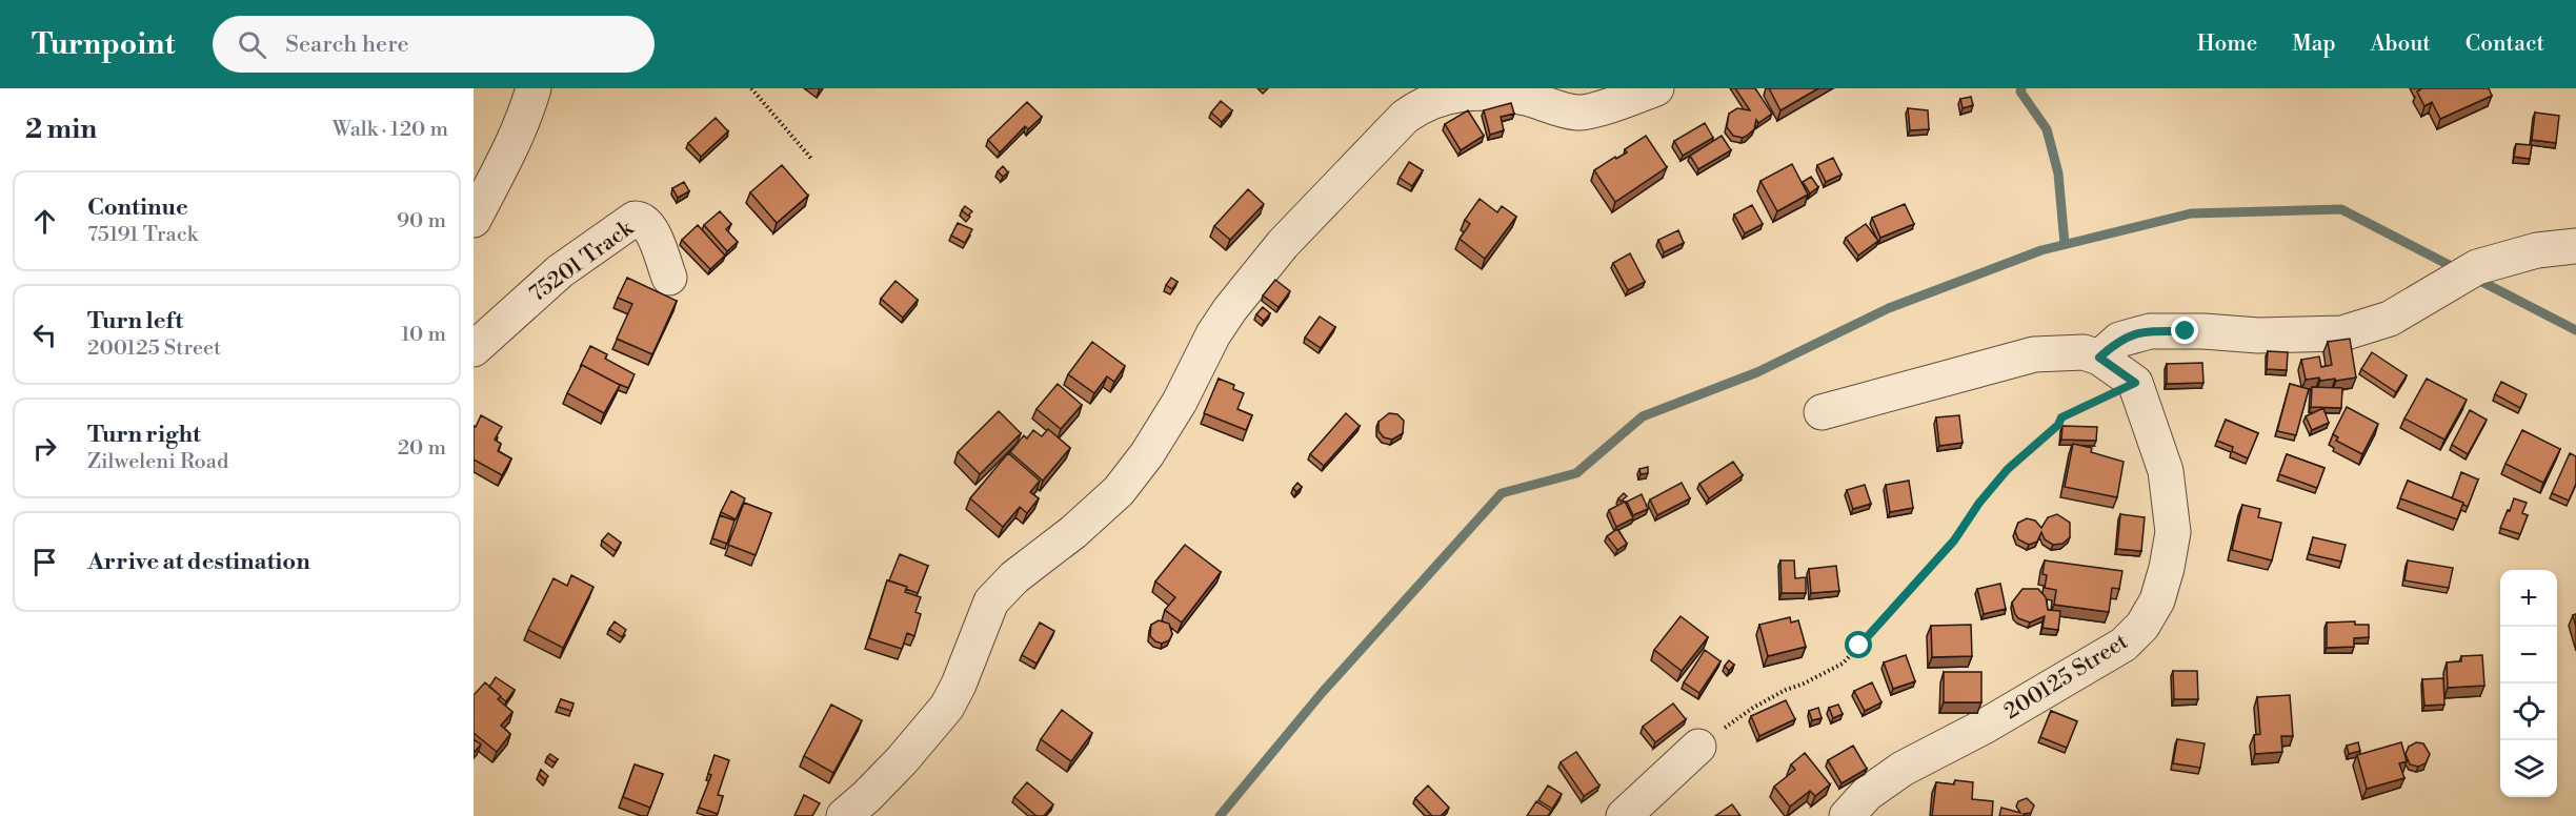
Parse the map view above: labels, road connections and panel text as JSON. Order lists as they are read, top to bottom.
{
  "streets": {
    "street": ["75201 Track", "200125 Street"]
  },
  "page": {
    "header": "Turnpoint",
    "search": "Search here",
    "nav": [
      "Home",
      "Map",
      "About",
      "Contact"
    ],
    "heading": ["2 min", "Walk · 120 m"],
    "list": [
      ["Continue", "75191 Track", "90 m"],
      ["Turn left", "200125 Street", "10 m"],
      ["Turn right", "Zilweleni Road", "20 m"],
      "Arrive at destination"
    ],
    "map_buttons": ["+", "−"]
  }
}
